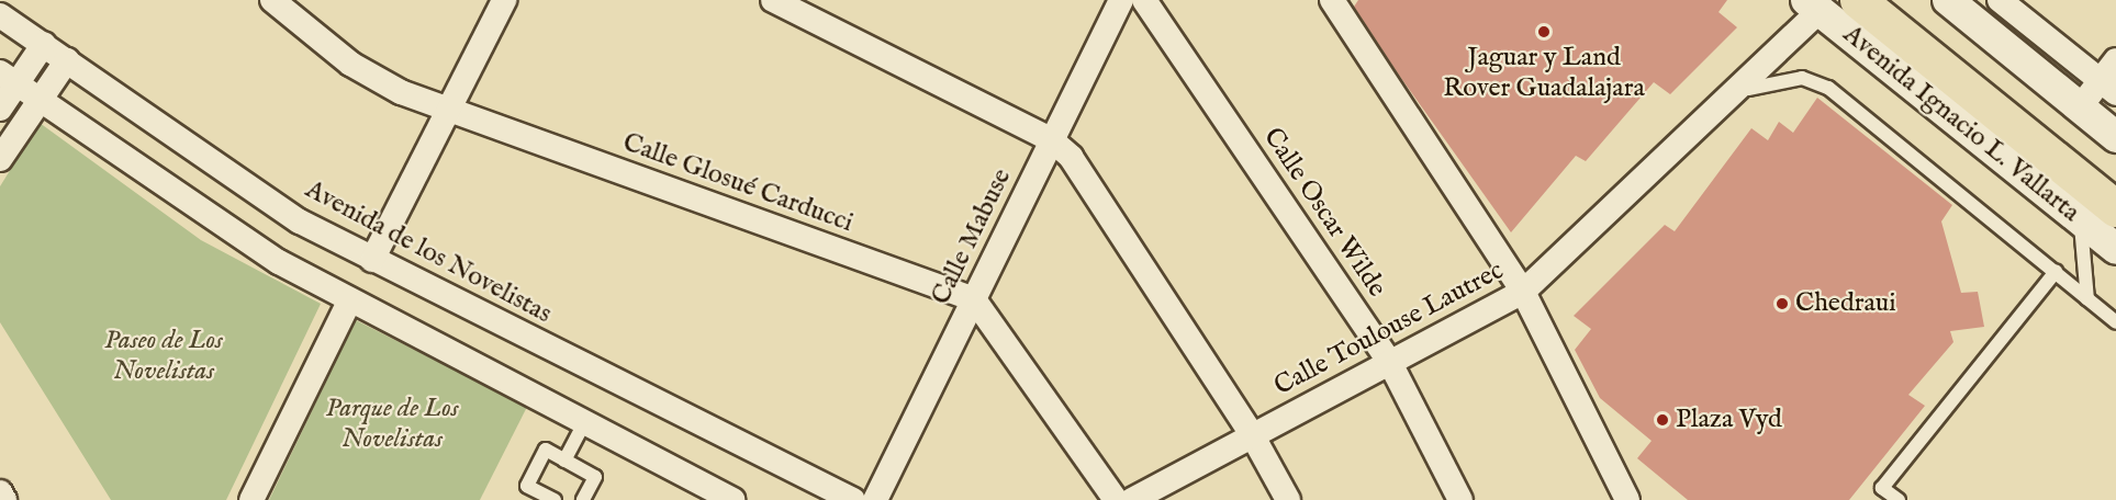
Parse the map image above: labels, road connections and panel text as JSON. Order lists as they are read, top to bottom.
{
  "streets": {
    "highway": ["Avenida Ignacio L. Vallarta"],
    "street": [
      "Calle Glosué Carducci",
      "Calle Oscar Wilde",
      "Calle Mabuse",
      "Avenida de los Novelistas",
      "Calle Toulouse Lautrec"
    ]
  },
  "crossings": [
    ["Avenida Ignacio L. Vallarta", "Calle Toulouse Lautrec"],
    ["Calle Glosué Carducci", "Calle Mabuse"],
    ["Calle Oscar Wilde", "Calle Toulouse Lautrec"]
  ],
  "parks": ["Paseo de Los Novelistas", "Parque de Los Novelistas"],
  "places": ["Jaguar y Land Rover Guadalajara", "Chedraui", "Plaza Vyd"]
}
